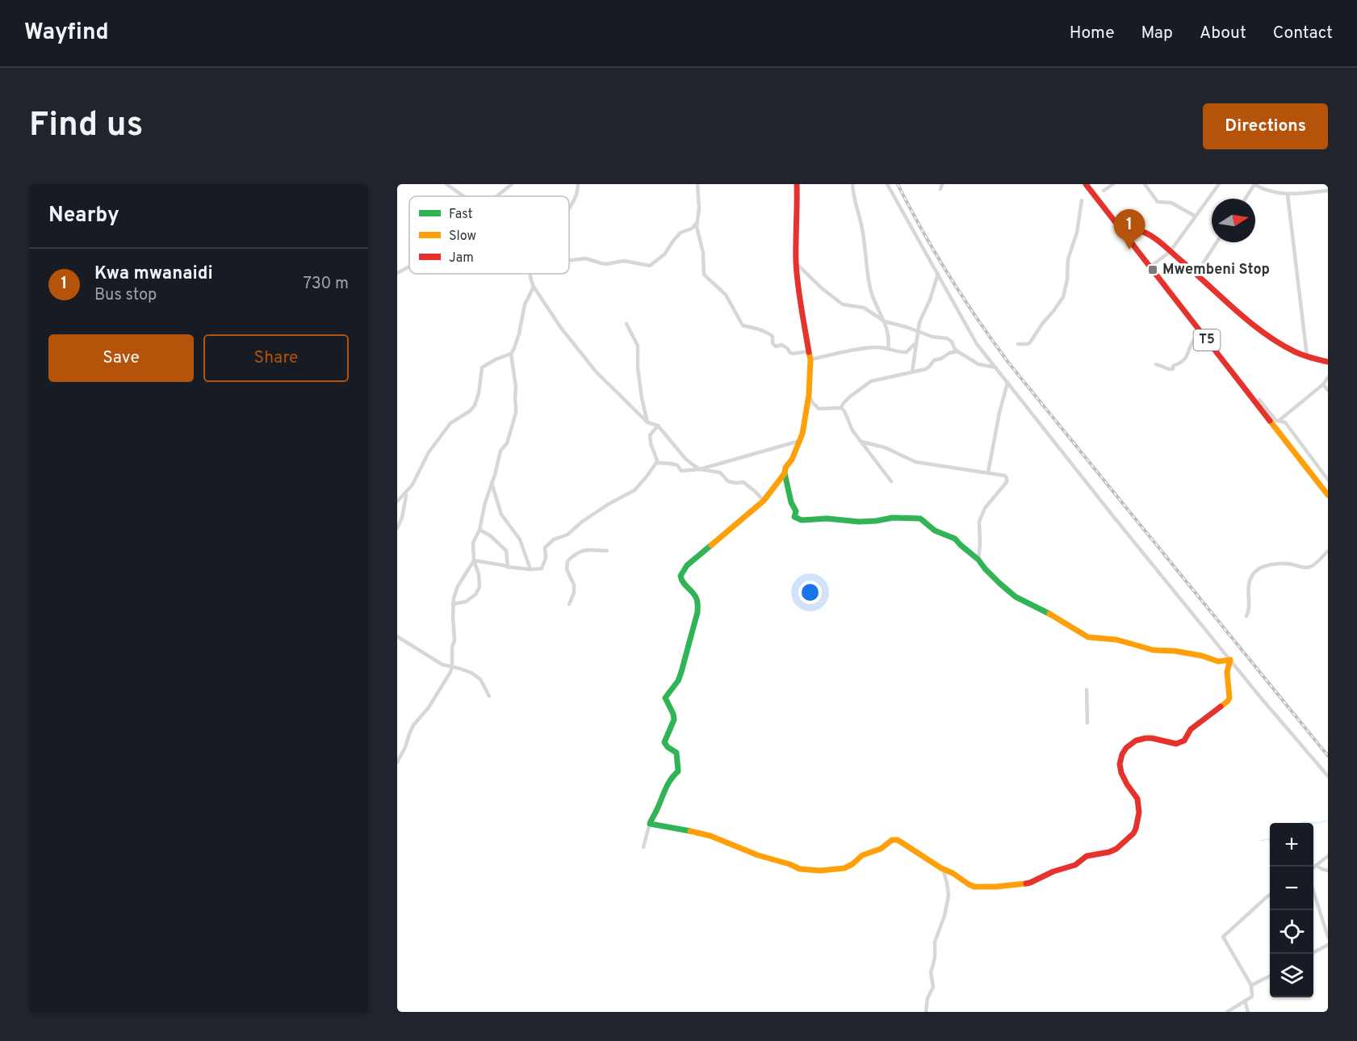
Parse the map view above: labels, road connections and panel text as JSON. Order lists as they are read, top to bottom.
{
  "streets": {
    "main road": ["T5"]
  },
  "places": {
    "transit": ["Mwembeni Stop"]
  },
  "legend": ["Fast", "Slow", "Jam"],
  "north": "right",
  "page": {
    "header": "Wayfind",
    "nav": [
      "Home",
      "Map",
      "About",
      "Contact"
    ],
    "buttons": [
      "Directions",
      ["Save", "Share"]
    ],
    "title": "Find us",
    "heading": "Nearby",
    "pins": "1",
    "list": [
      {
        "mark": "1",
        "name": "Kwa mwanaidi",
        "note": "Bus stop",
        "value": "730 m"
      }
    ],
    "map_buttons": ["+", "−"]
  }
}
